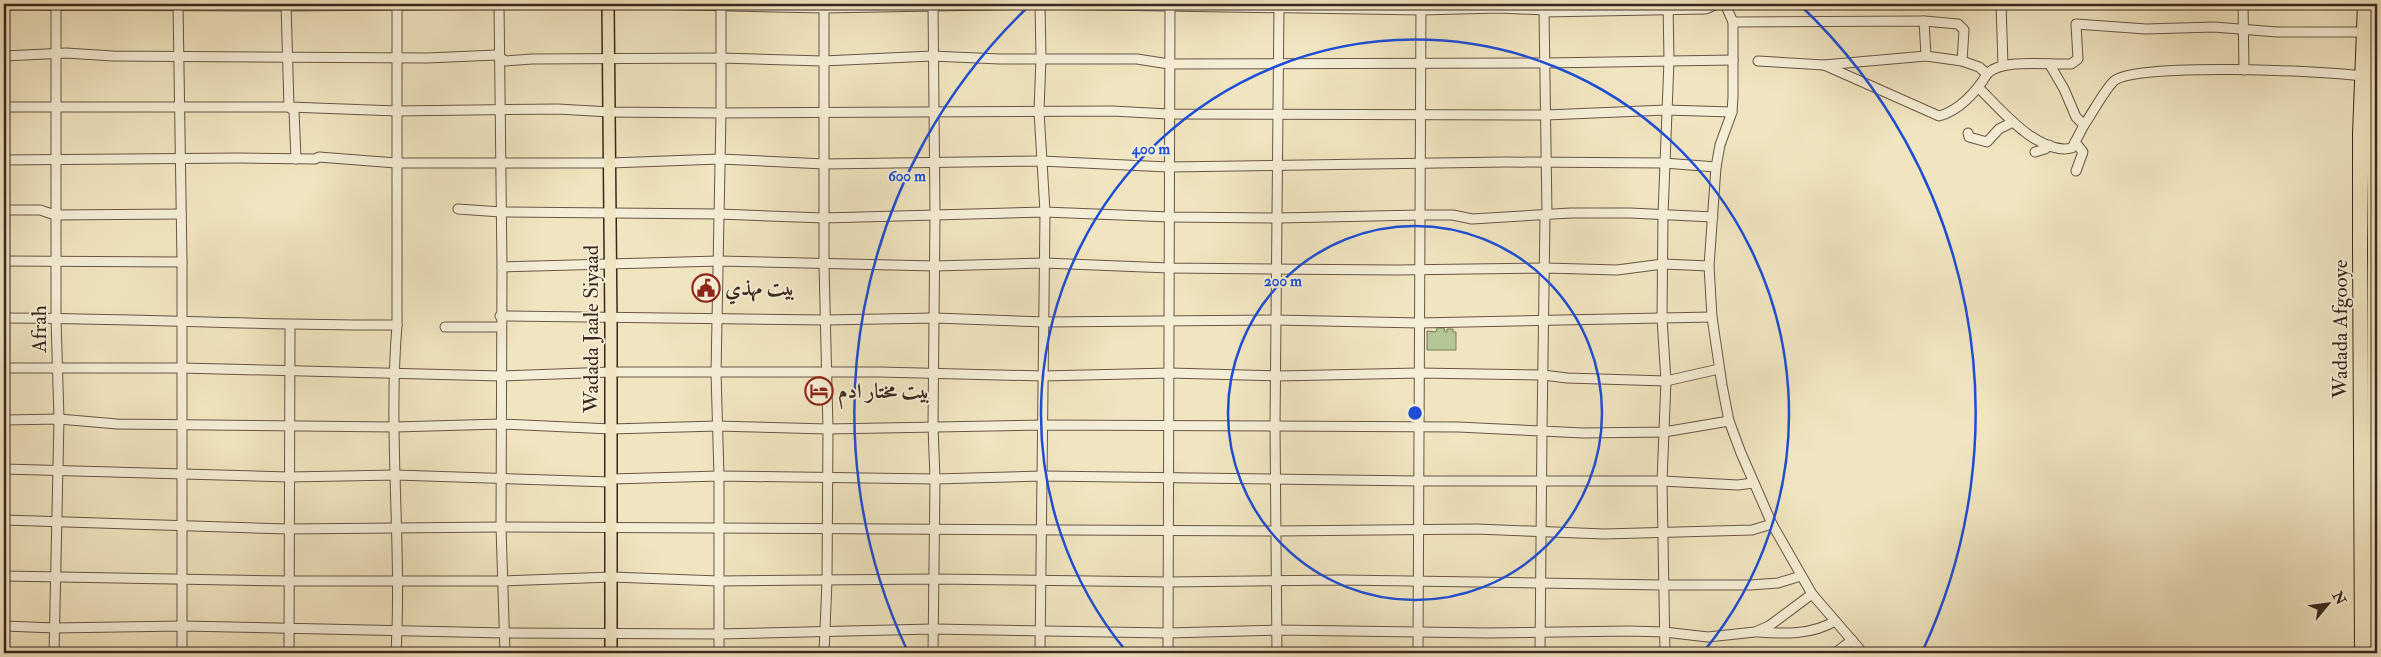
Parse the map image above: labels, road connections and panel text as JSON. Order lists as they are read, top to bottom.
{
  "streets": {
    "highway": ["Wadada Afgooye"],
    "main road": ["Wadada Jaale Siyaad"],
    "street": ["Afrah"]
  },
  "places": {
    "public building": ["بيت مهذي"],
    "hotel": ["بيت مختار ادم"]
  },
  "north": "top right",
  "rings": ["400 m", "600 m", "200 m"]
}
